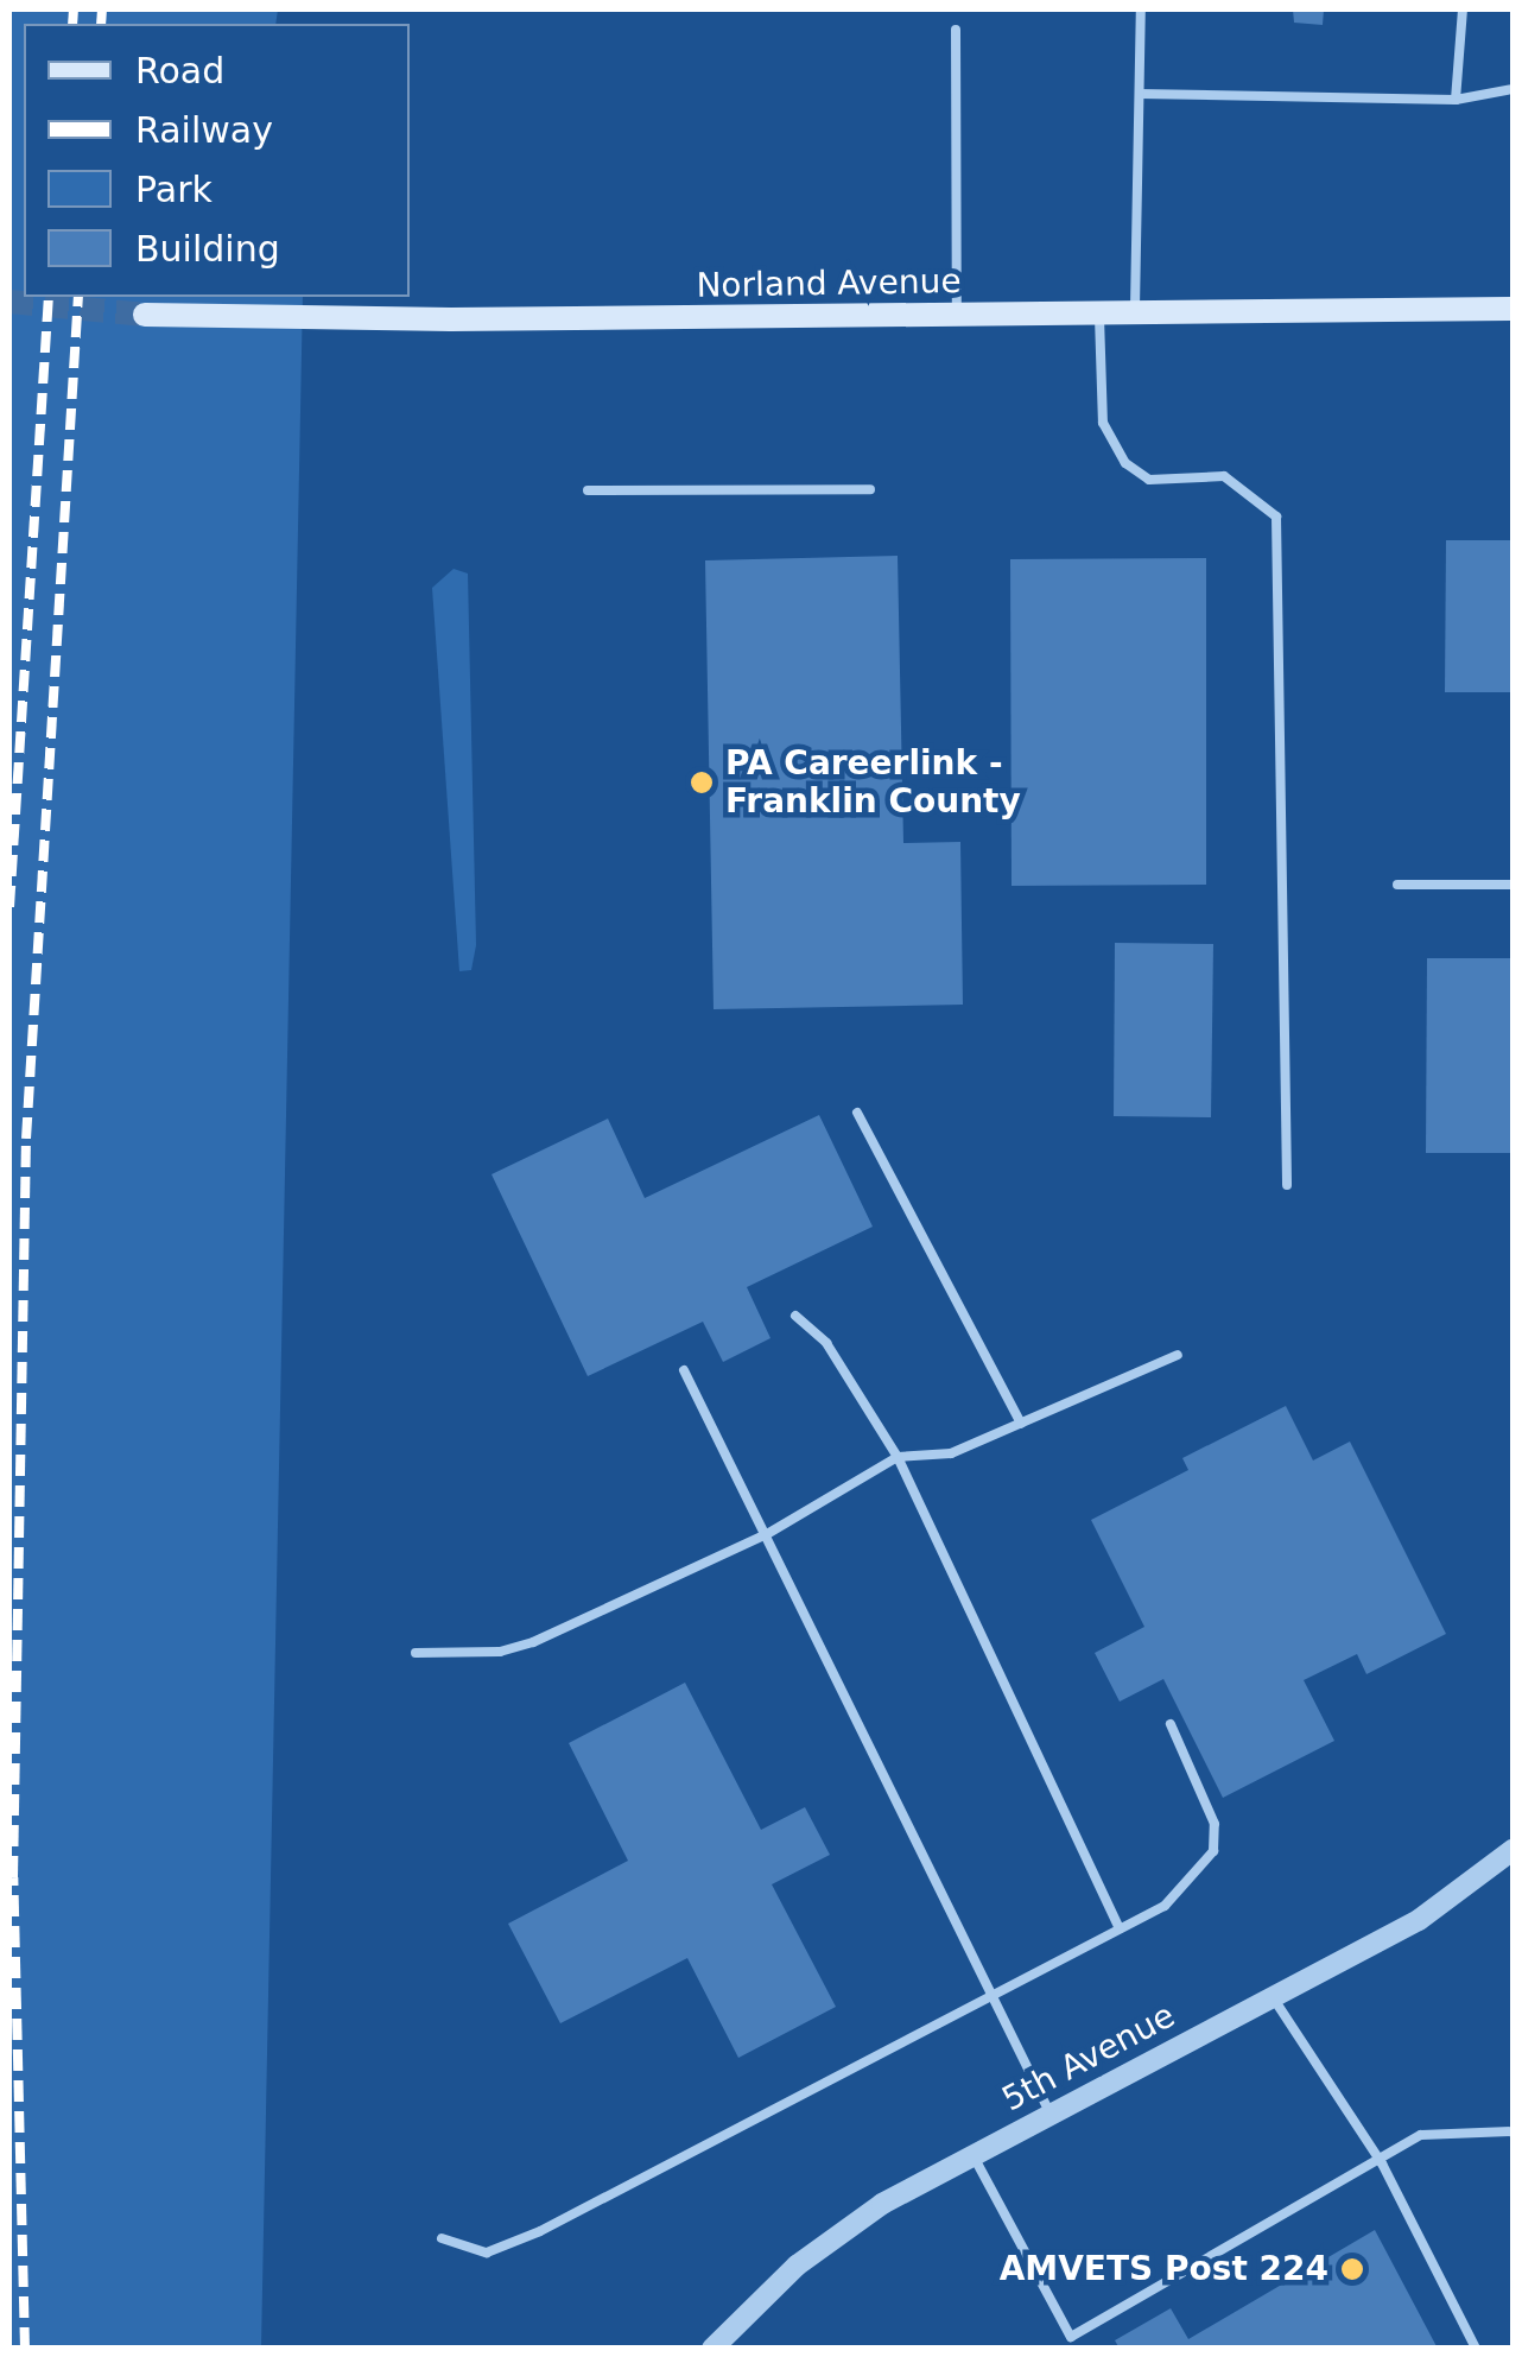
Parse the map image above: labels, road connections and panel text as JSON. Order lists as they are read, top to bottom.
{
  "streets": {
    "main road": ["Norland Avenue"],
    "street": ["5th Avenue"]
  },
  "places": ["PA Careerlink - Franklin County", "AMVETS Post 224"],
  "legend": [
    "Road",
    "Railway",
    "Park",
    "Building"
  ]
}
